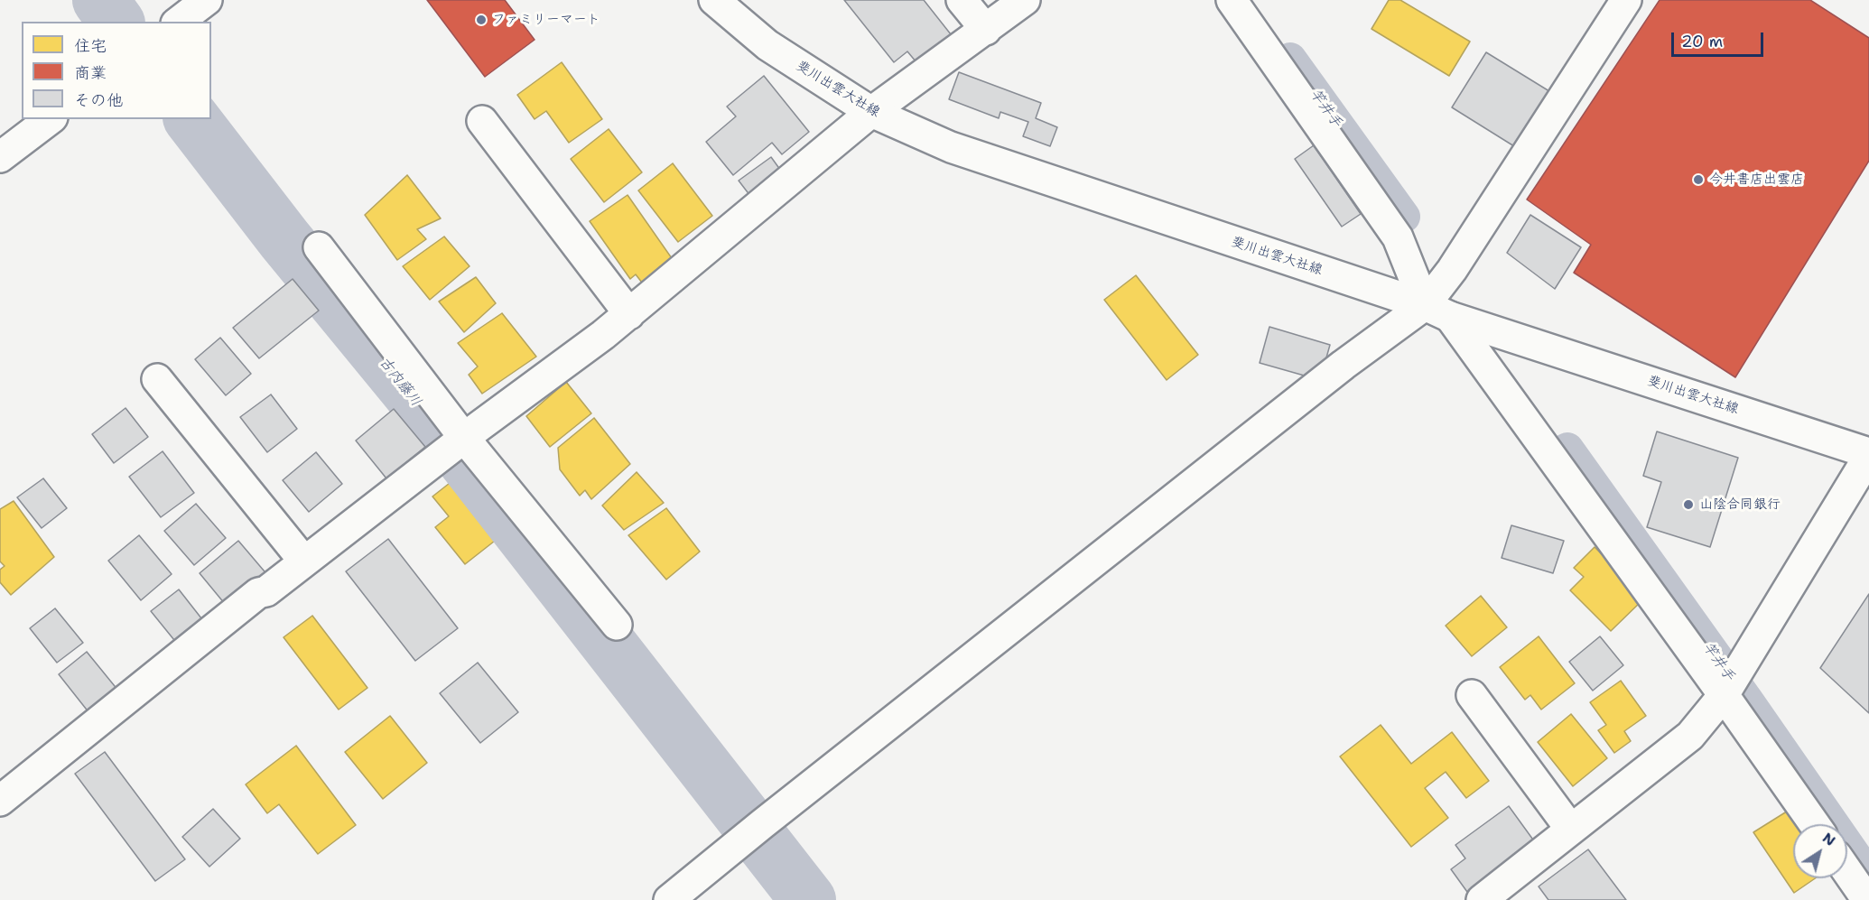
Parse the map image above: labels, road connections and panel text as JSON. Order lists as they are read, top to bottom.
{
  "streets": {
    "street": ["斐川出雲大社線"]
  },
  "water": ["竿井手", "古内藤川"],
  "places": ["ファミリーマート", "今井書店出雲店", "山陰合同銀行"],
  "legend": ["住宅", "商業", "その他"],
  "scale_bar": "20 m",
  "north": "top right"
}
